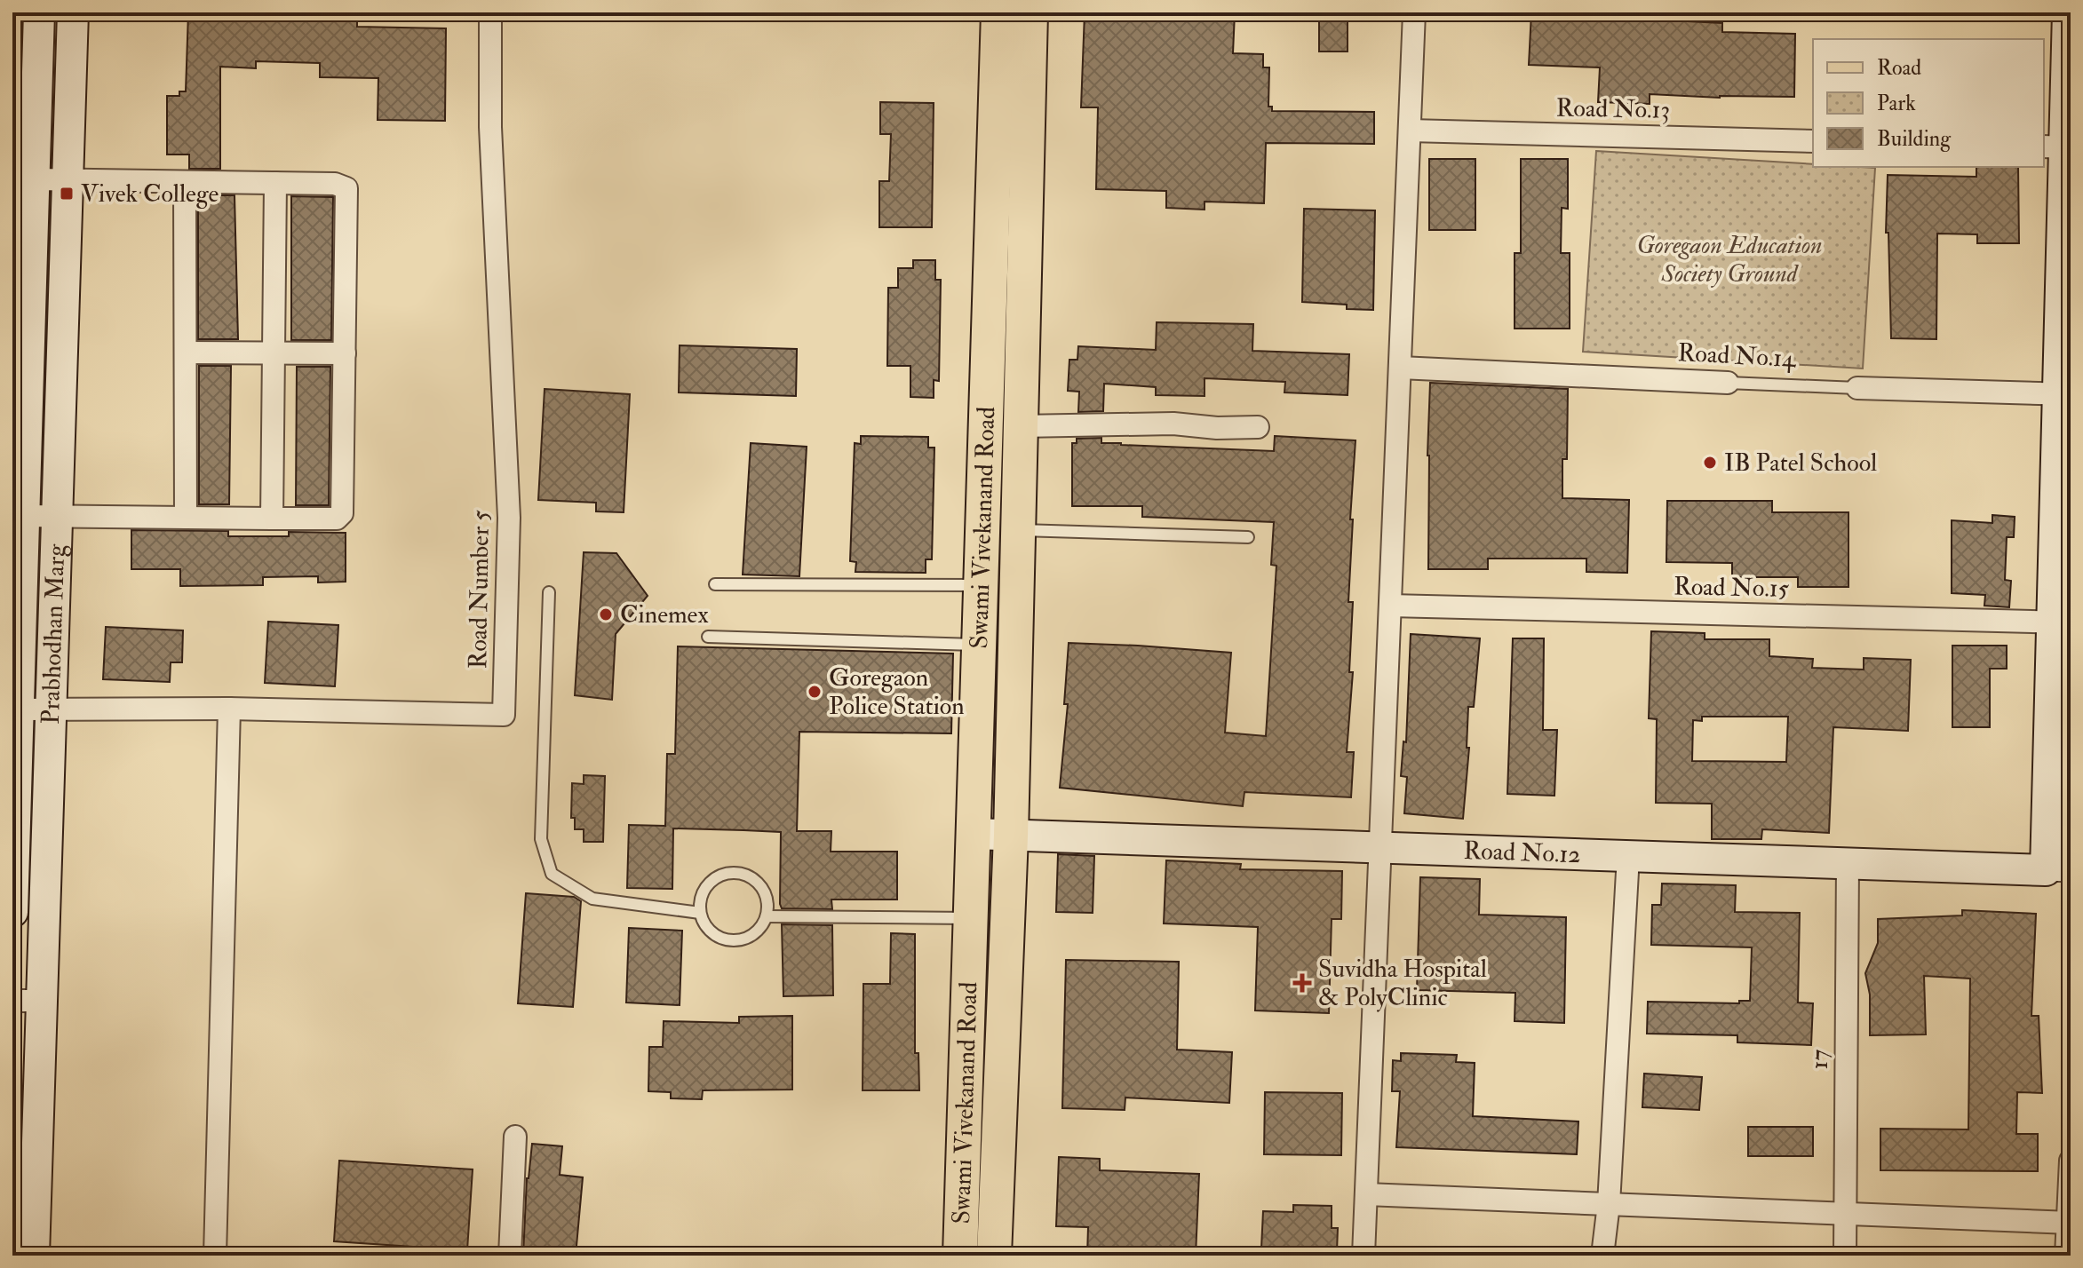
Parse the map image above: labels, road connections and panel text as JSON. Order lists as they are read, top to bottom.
{
  "streets": {
    "main road": ["Swami Vivekanand Road"],
    "street": [
      "Road No.13",
      "Road No.14",
      "Road No.15",
      "Road Number 5",
      "Prabhodhan Marg",
      "Road No.12",
      "17"
    ]
  },
  "crossings": [
    ["Swami Vivekanand Road", "Road No.12"],
    ["Road Number 5", "Prabhodhan Marg"],
    ["Road No.12", "17"]
  ],
  "parks": ["Goregaon Education Society Ground"],
  "places": {
    "transit": ["Vivek College"],
    "other": ["IB Patel School", "Cinemex", "Goregaon Police Station"],
    "health": ["Suvidha Hospital & PolyClinic"]
  },
  "legend": ["Road", "Park", "Building"]
}
